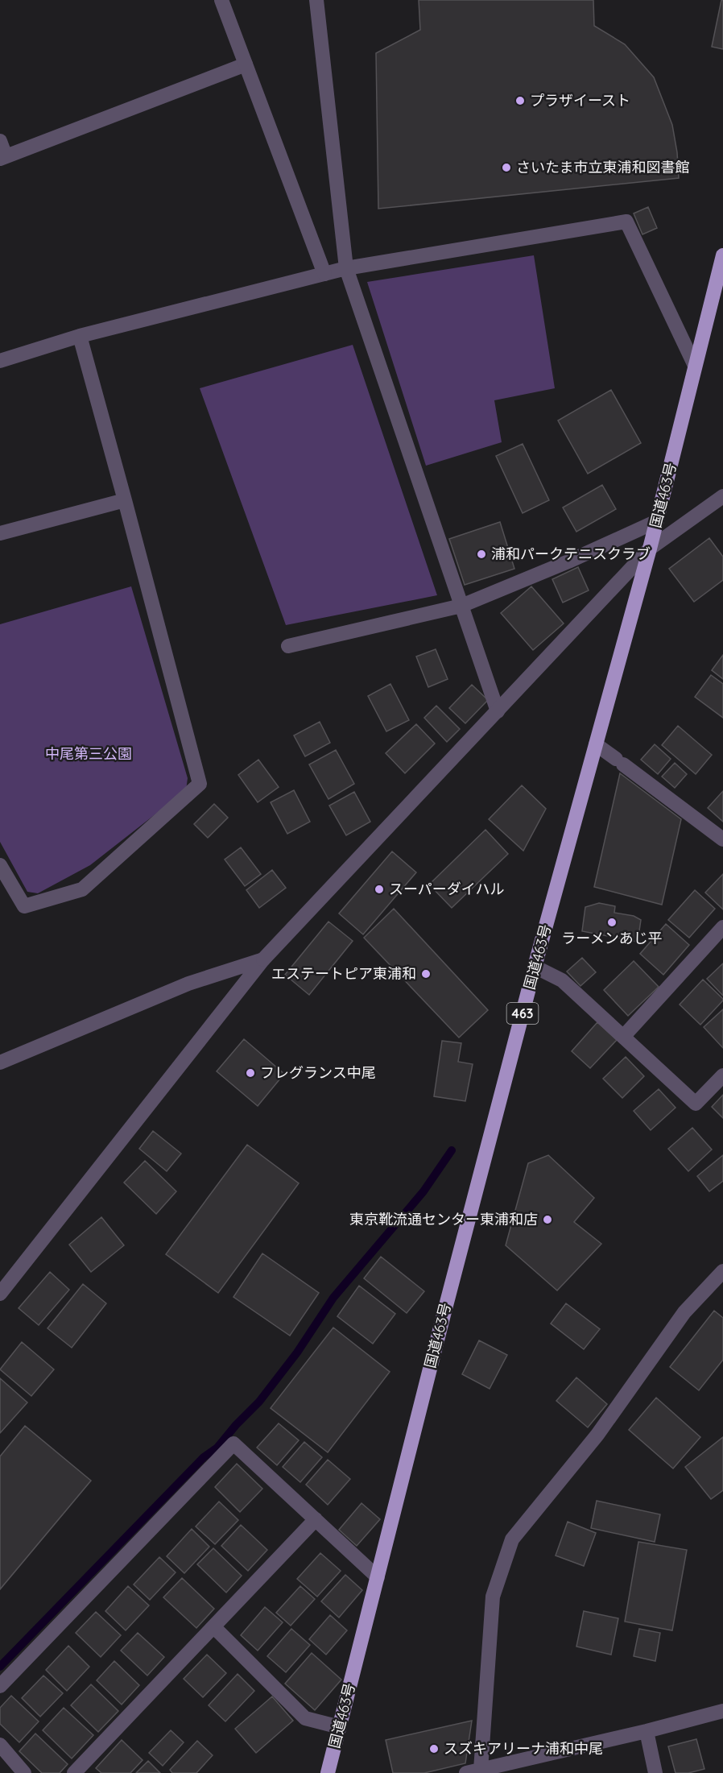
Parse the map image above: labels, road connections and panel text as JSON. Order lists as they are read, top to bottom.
{
  "streets": {
    "highway": ["国道463号", "463"]
  },
  "parks": ["中尾第三公園"],
  "places": [
    "プラザイースト",
    "さいたま市立東浦和図書館",
    "浦和パークテニスクラブ",
    "スーパーダイハル",
    "ラーメンあじ平",
    "エステートピア東浦和",
    "フレグランス中尾",
    "東京靴流通センター東浦和店",
    "スズキアリーナ浦和中尾"
  ]
}
